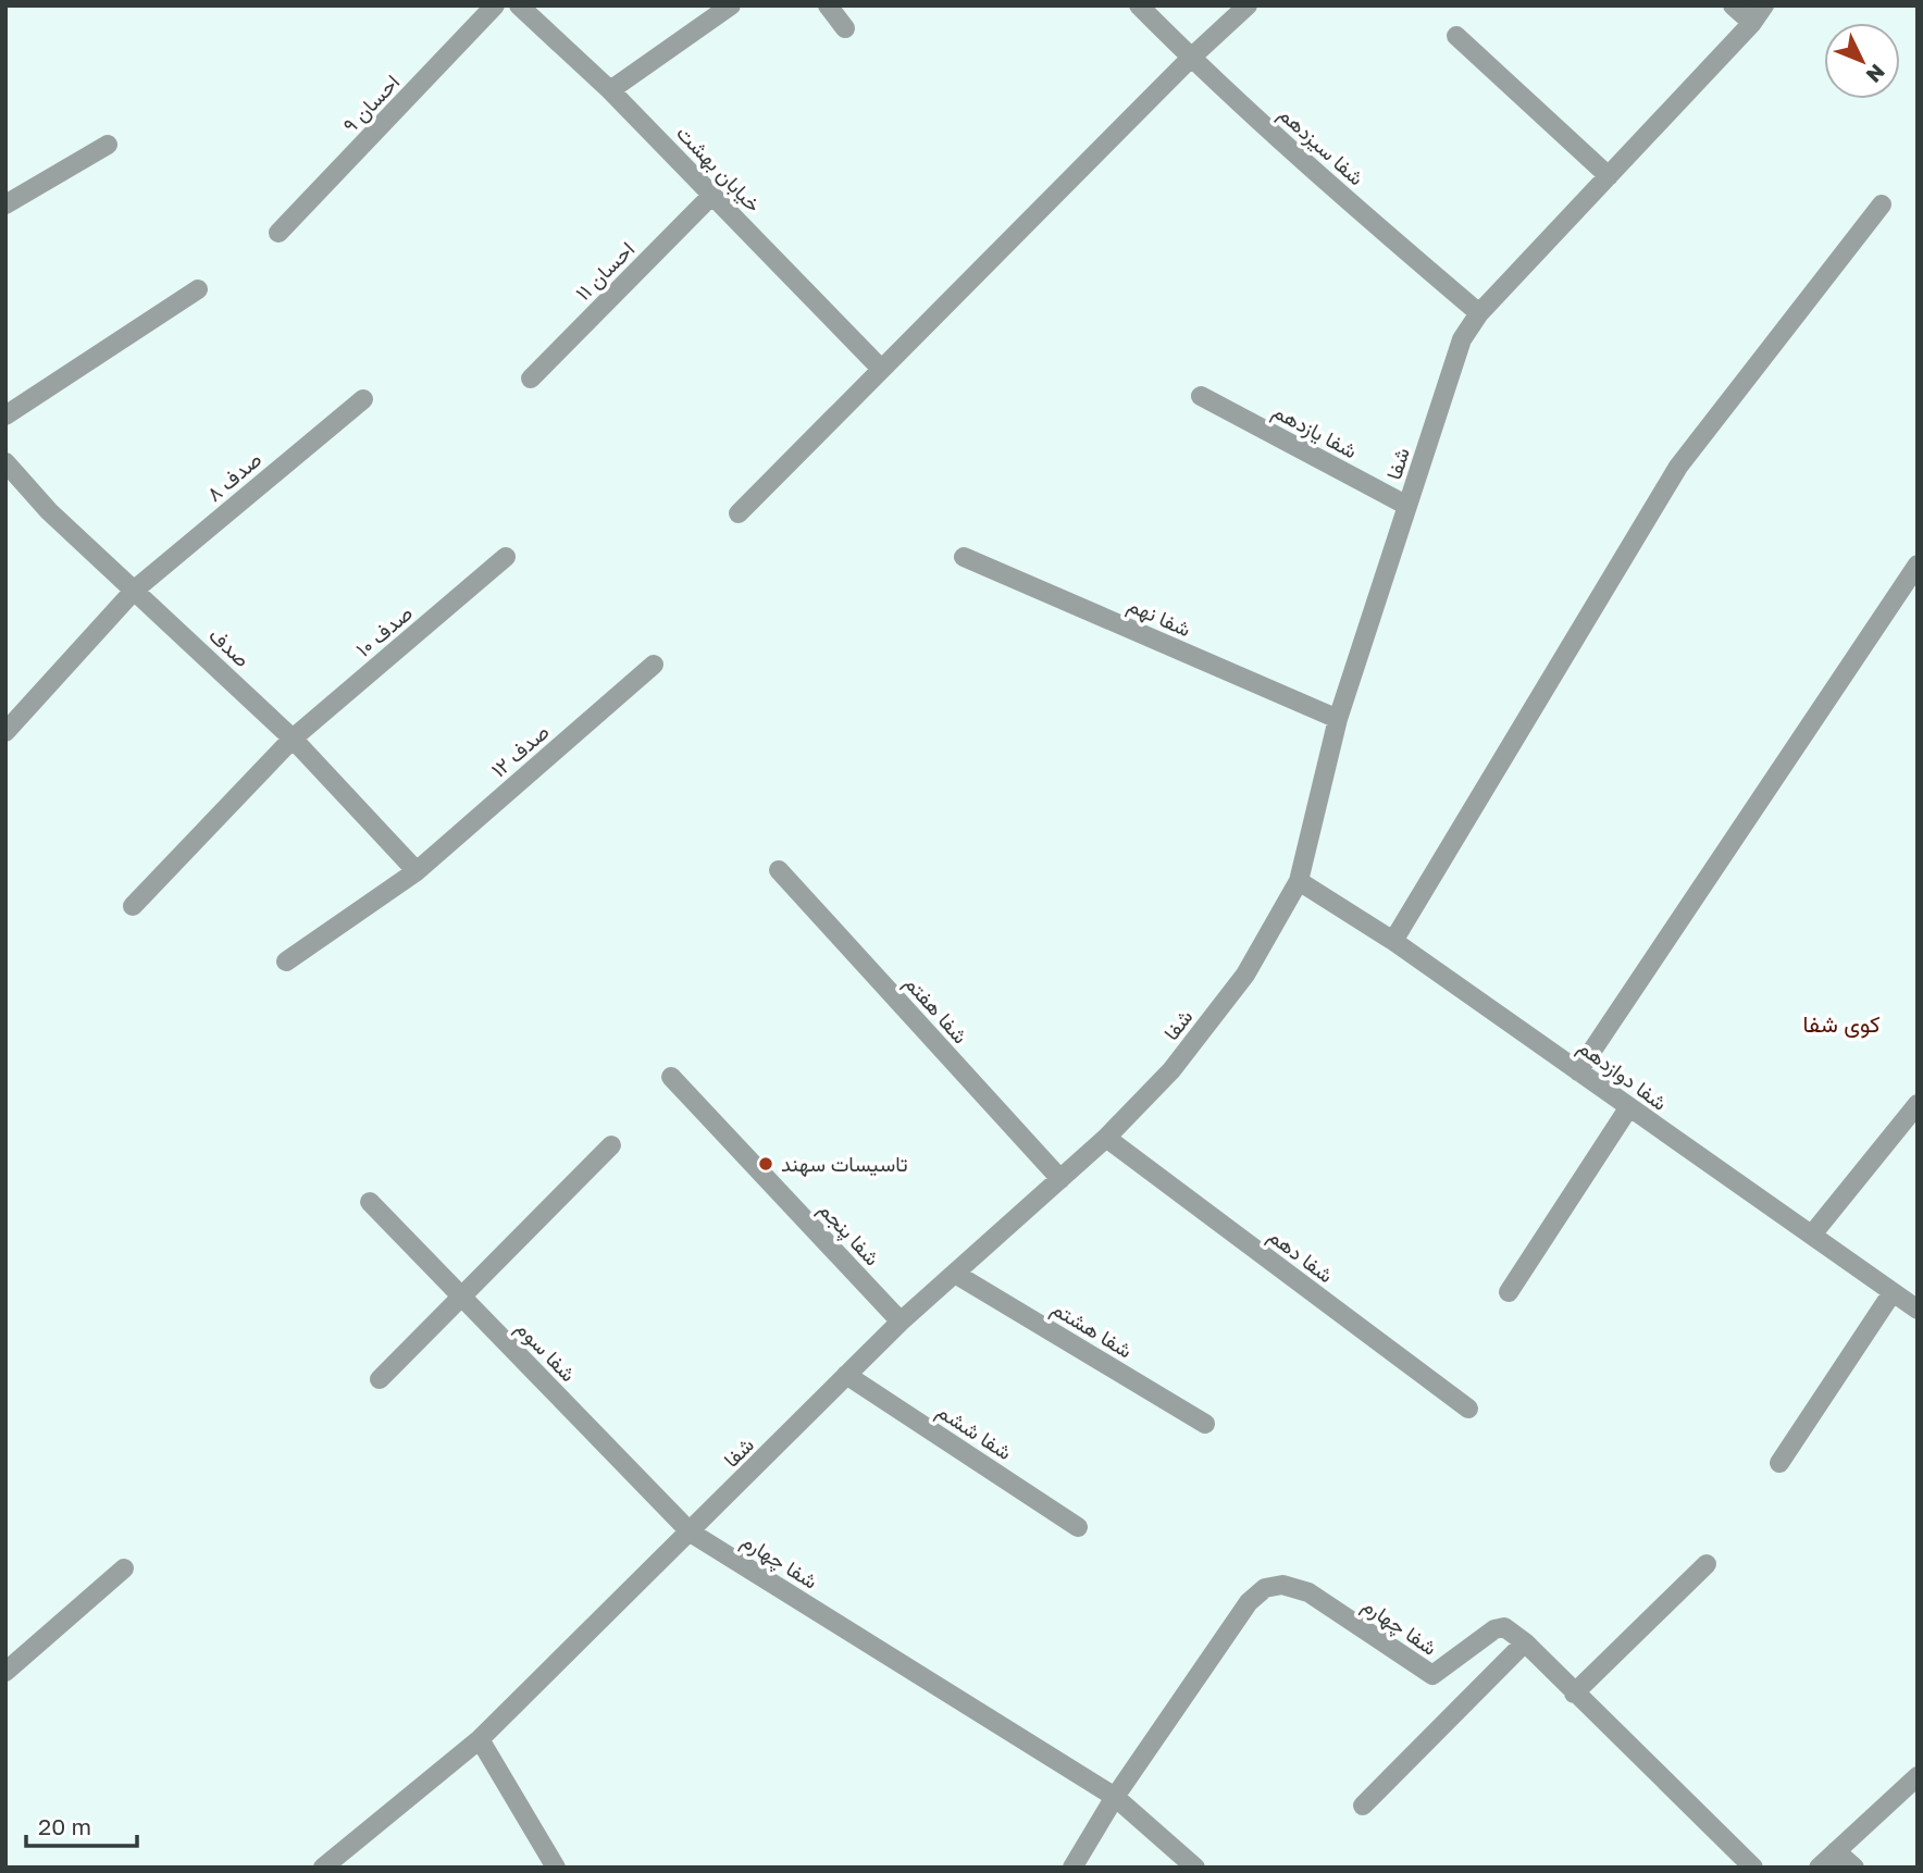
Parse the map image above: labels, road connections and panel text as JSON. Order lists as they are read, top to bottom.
{
  "streets": {
    "street": [
      "احسان ۹",
      "شفا سیزدهم",
      "خیابان بهشت",
      "احسان ۱۱",
      "شفا یازدهم",
      "شفا",
      "صدف ۸",
      "شفا نهم",
      "صدف ۱۰",
      "صدف",
      "صدف ۱۲",
      "شفا هفتم",
      "شفا دوازدهم",
      "شفا پنجم",
      "شفا دهم",
      "شفا هشتم",
      "شفا سوم",
      "شفا ششم",
      "شفا چهارم"
    ]
  },
  "crossings": [
    ["شفا سیزدهم", "شفا"],
    ["خیابان بهشت", "احسان ۱۱"],
    ["شفا یازدهم", "شفا"],
    ["شفا", "شفا نهم"],
    ["شفا", "شفا هفتم"],
    ["شفا", "شفا دوازدهم"],
    ["شفا", "شفا پنجم"],
    ["شفا", "شفا دهم"],
    ["شفا", "شفا هشتم"],
    ["شفا", "شفا سوم"],
    ["شفا", "شفا ششم"],
    ["شفا", "شفا چهارم"],
    ["صدف ۸", "صدف"],
    ["صدف ۱۰", "صدف"],
    ["صدف", "صدف ۱۲"],
    ["شفا سوم", "شفا چهارم"]
  ],
  "districts": ["کوی شفا"],
  "places": ["تاسیسات سهند"],
  "scale_bar": "20 m",
  "north": "bottom right"
}
